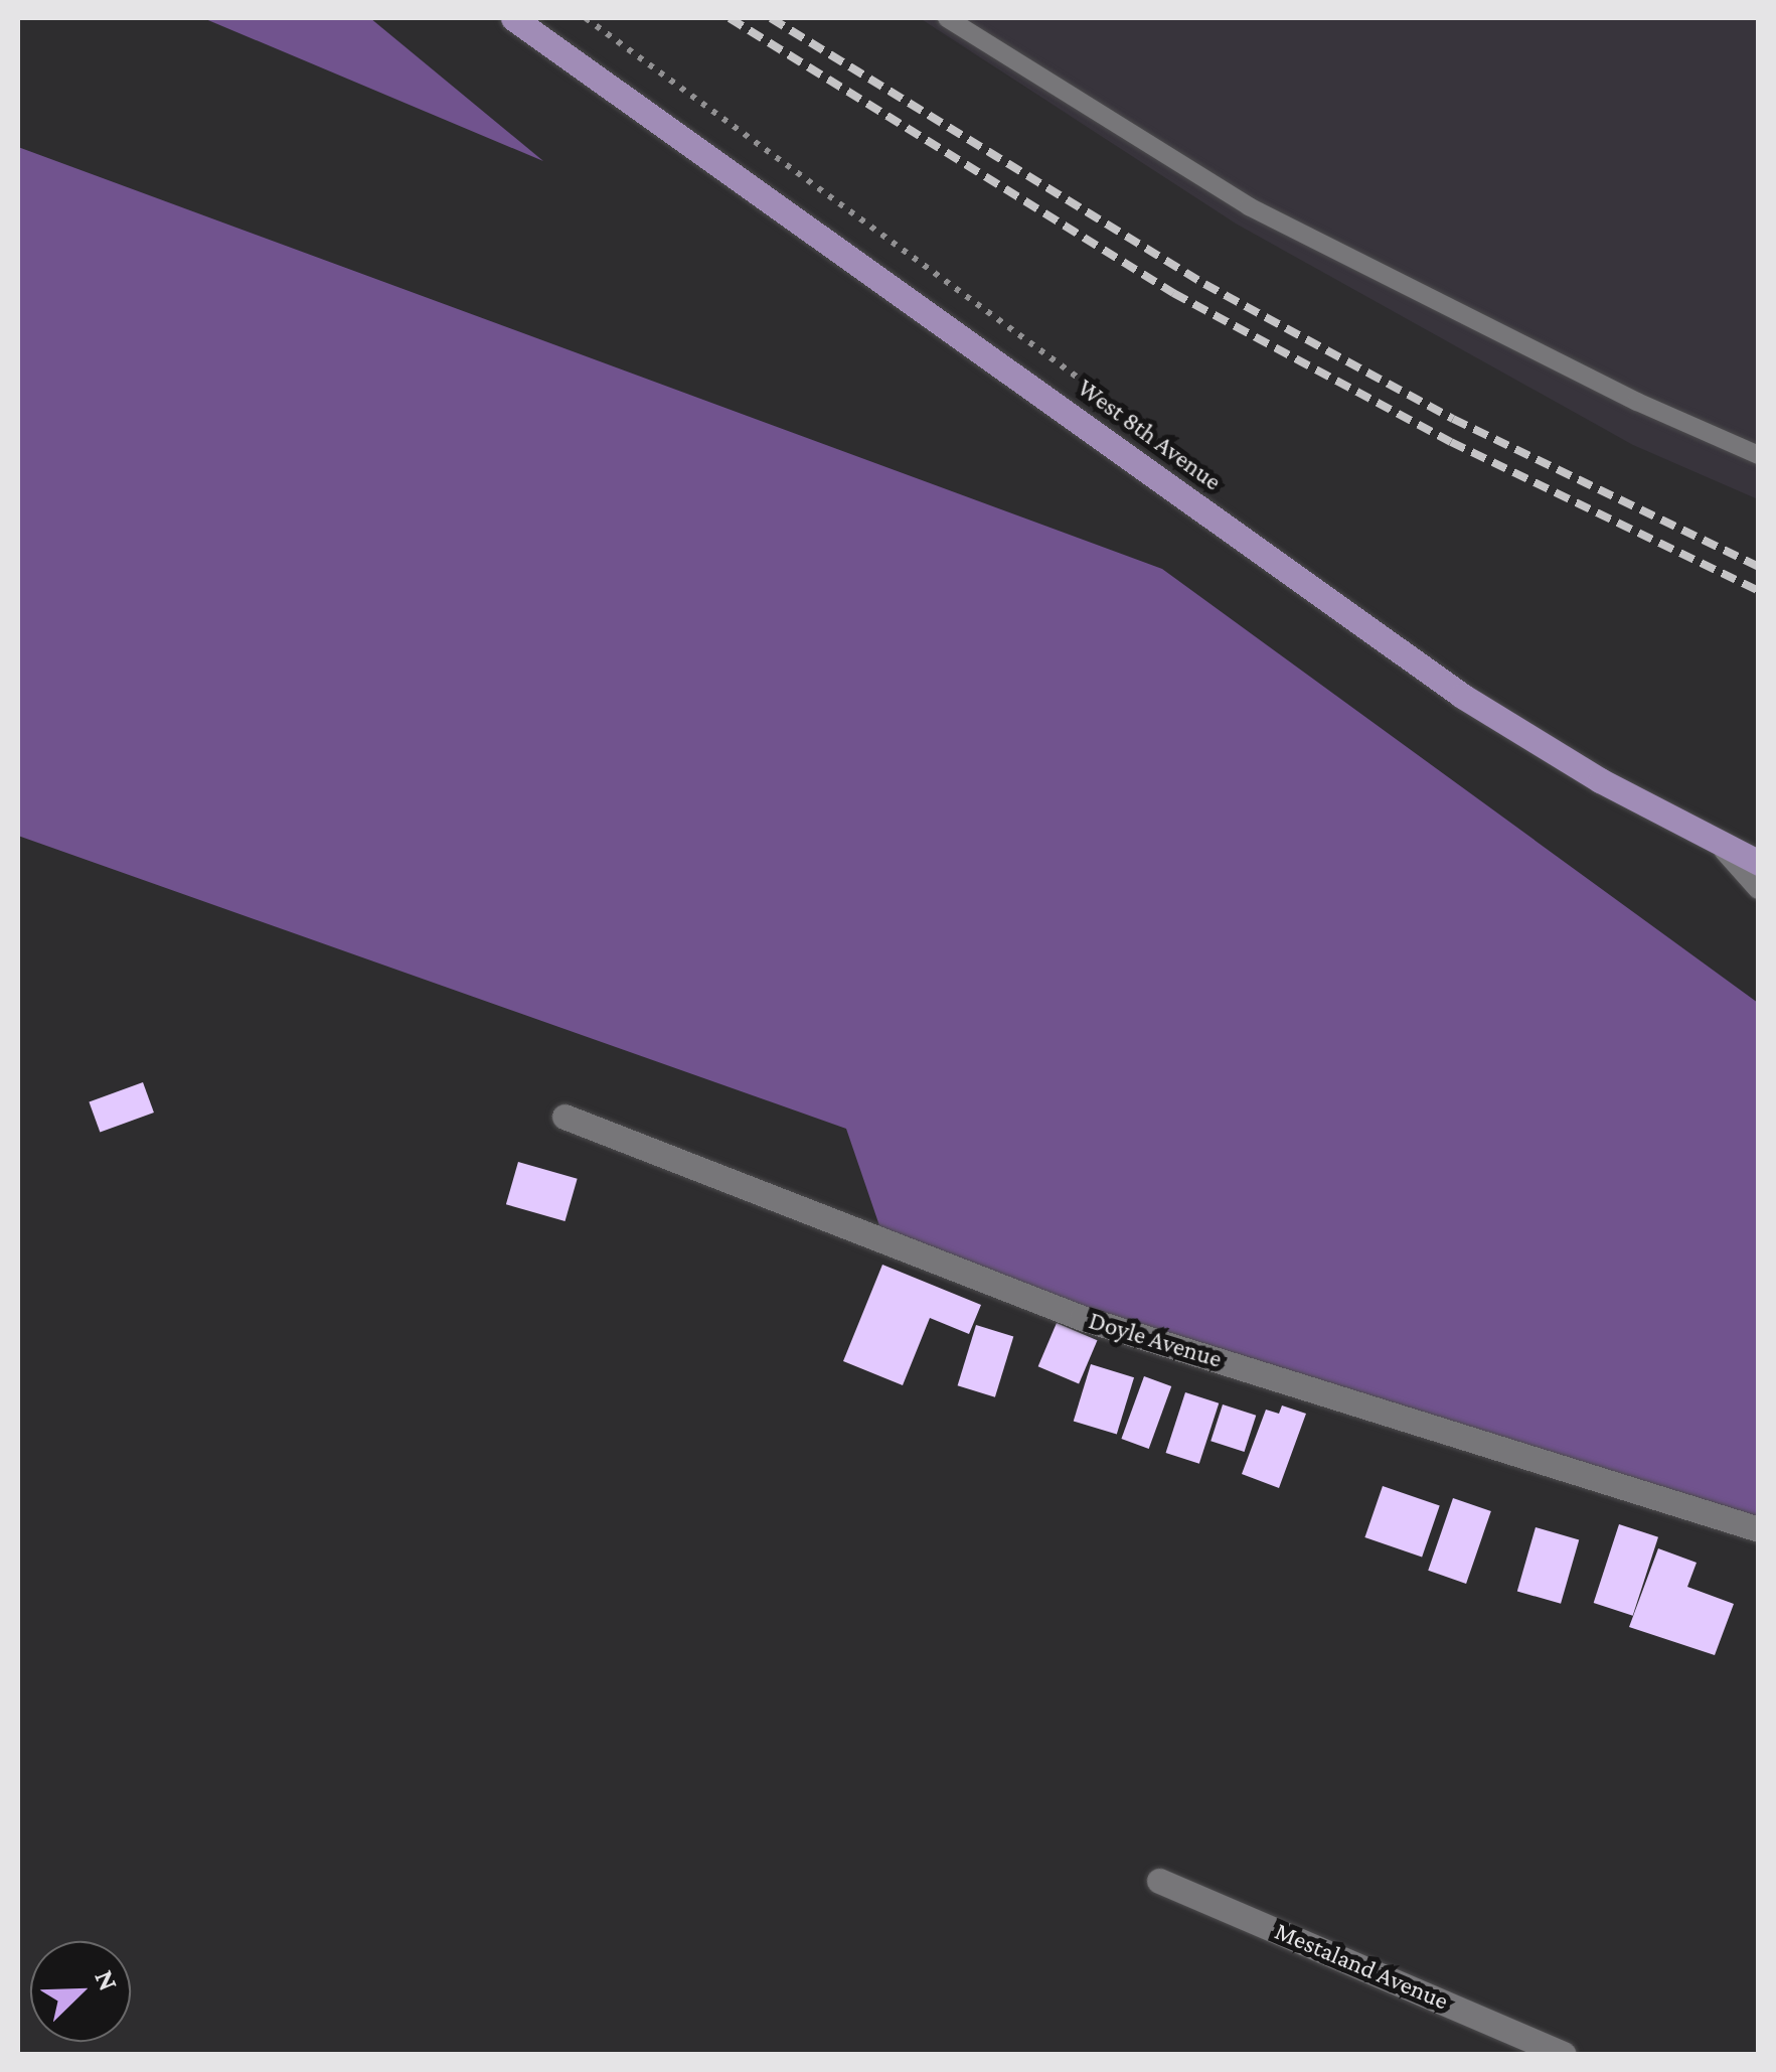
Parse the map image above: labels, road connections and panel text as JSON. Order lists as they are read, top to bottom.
{
  "streets": {
    "main road": ["West 8th Avenue"],
    "street": ["Doyle Avenue", "Mestaland Avenue"]
  },
  "north": "top right"
}
